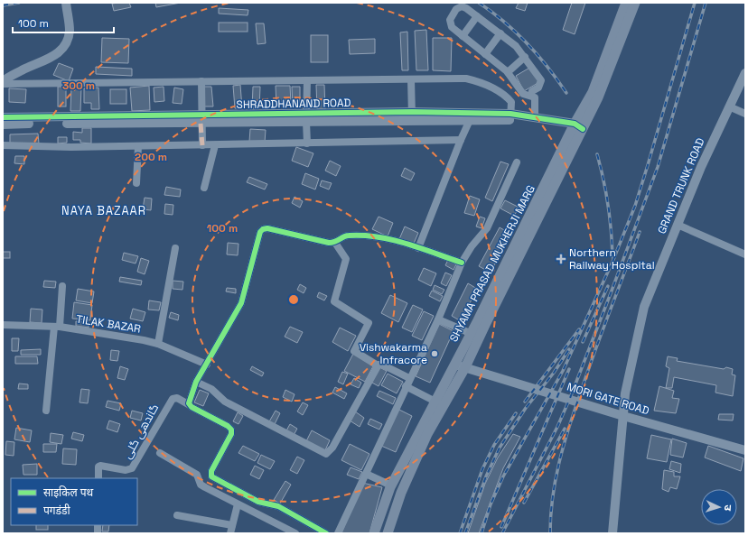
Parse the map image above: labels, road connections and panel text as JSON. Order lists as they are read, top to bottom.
{
  "streets": {
    "main road": ["SHYAMA PRASAD MUKHERJI MARG"],
    "street": [
      "GRAND TRUNK ROAD",
      "TILAK BAZAR",
      "MORI GATE ROAD",
      "گاندھی گلی"
    ],
    "cycle path": ["SHRADDHANAND ROAD"]
  },
  "crossings": [
    ["GRAND TRUNK ROAD", "MORI GATE ROAD"],
    ["SHYAMA PRASAD MUKHERJI MARG", "MORI GATE ROAD"]
  ],
  "districts": ["NAYA BAZAAR"],
  "places": {
    "health": ["Northern Railway Hospital"],
    "other": ["Vishwakarma Infracore"]
  },
  "legend": ["साइकिल पथ", "पगडंडी"],
  "scale_bar": "100 m",
  "north": "right",
  "rings": ["300 m", "200 m", "100 m"]
}
